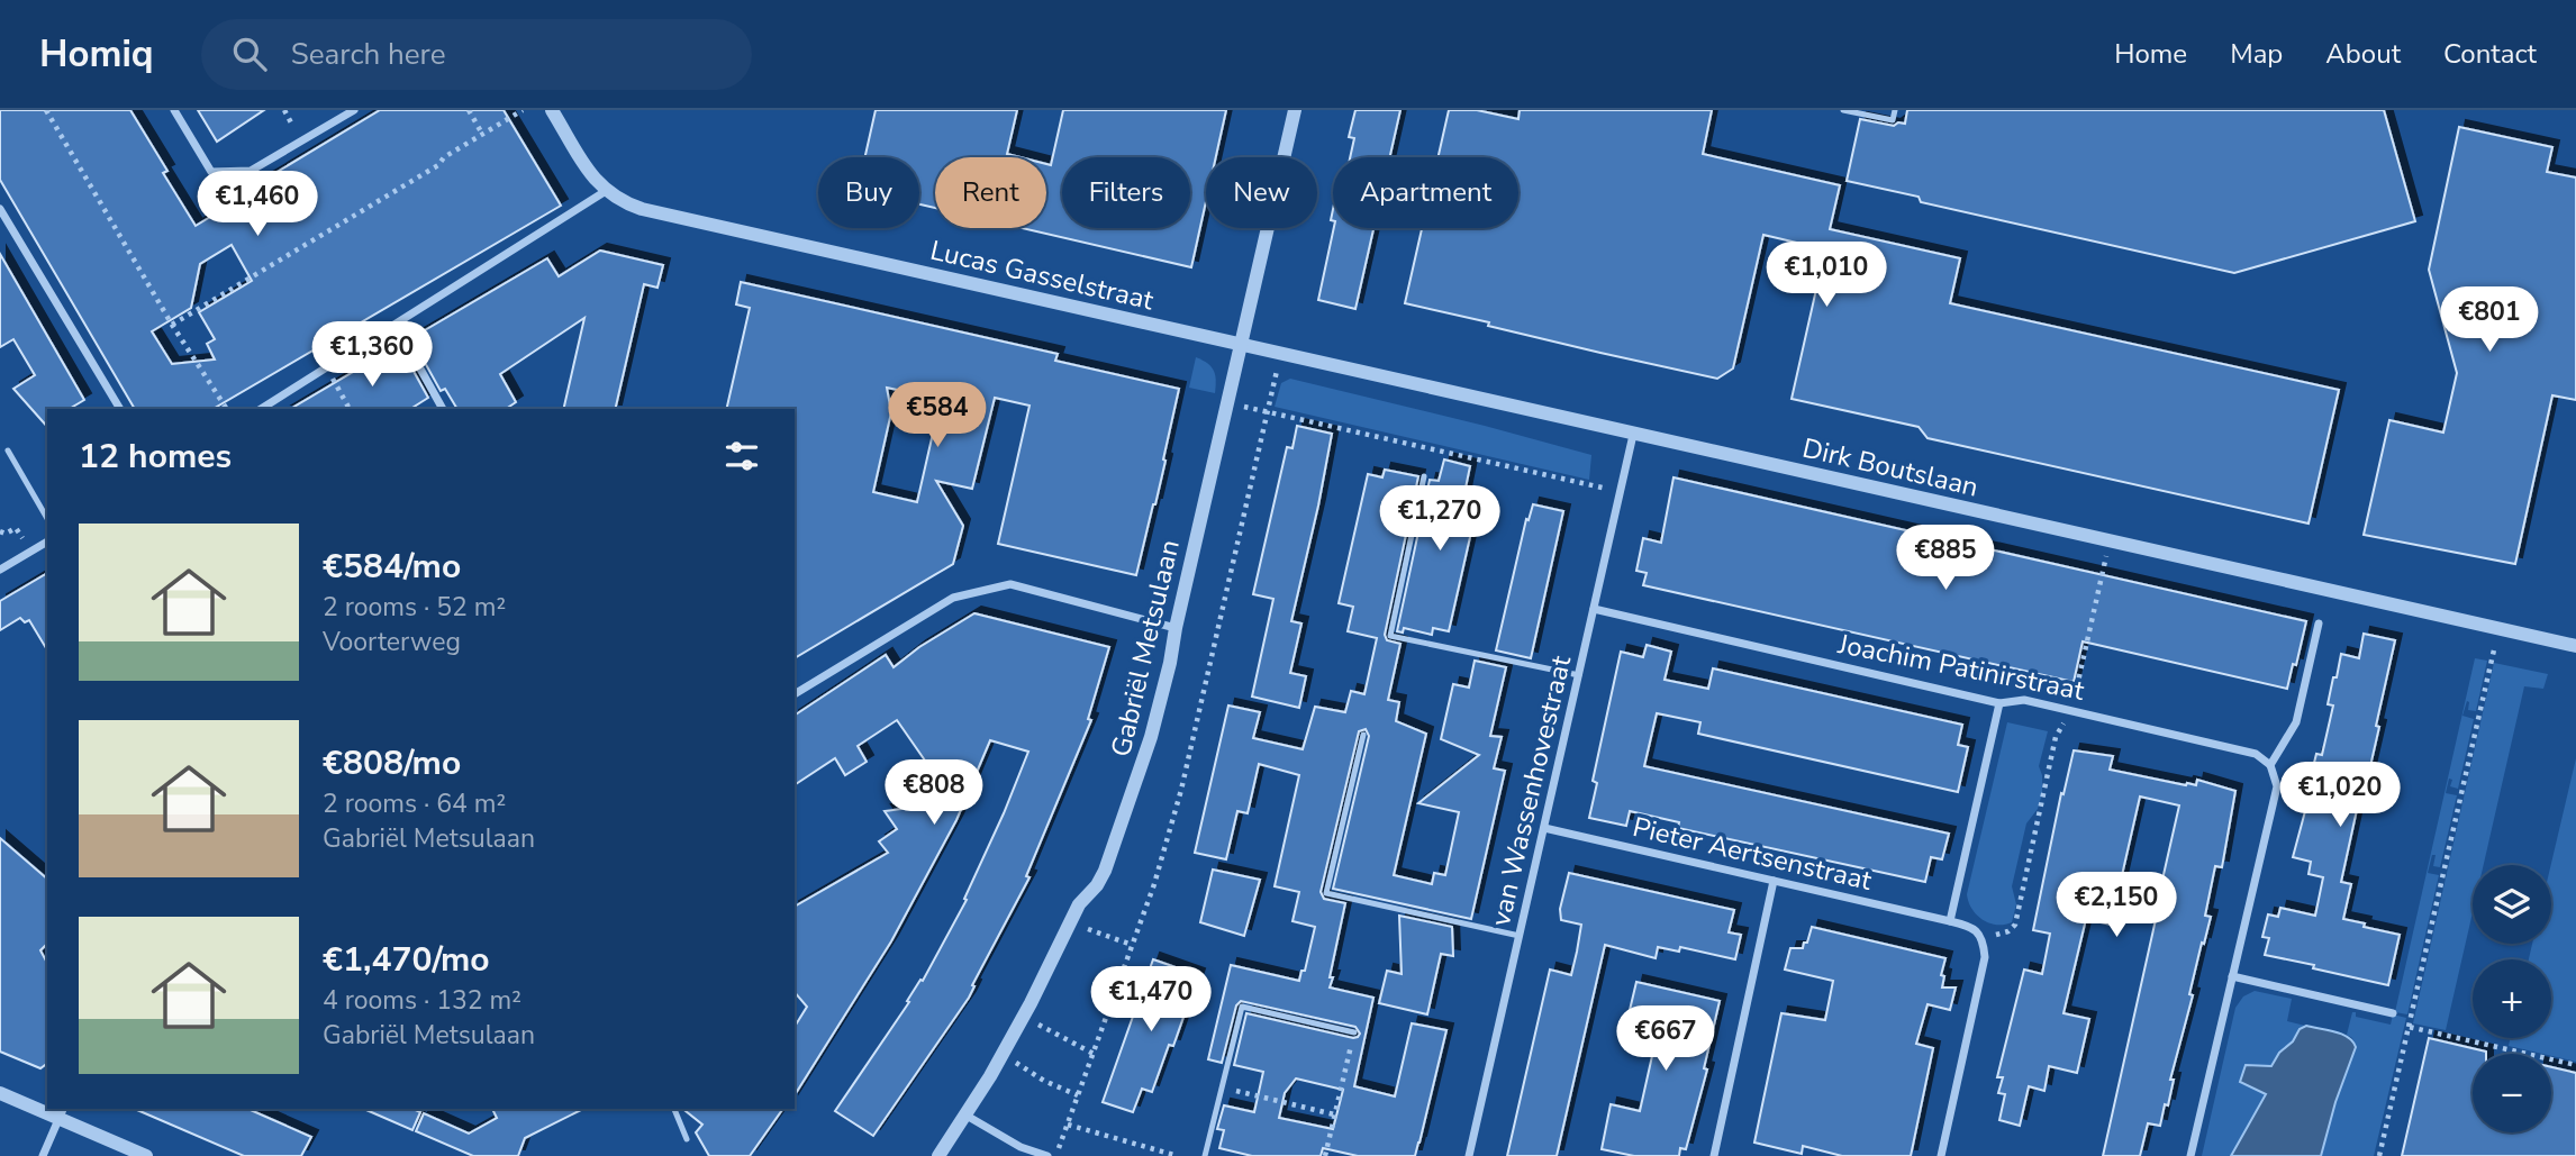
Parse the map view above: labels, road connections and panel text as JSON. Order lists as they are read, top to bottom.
{
  "streets": {
    "street": [
      "Lucas Gasselstraat",
      "Dirk Boutslaan",
      "Gabriël Metsulaan",
      "Joachim Patinirstraat",
      "van Wassenhovestraat",
      "Pieter Aertsenstraat"
    ]
  },
  "crossings": [
    ["Lucas Gasselstraat", "Dirk Boutslaan"],
    ["Lucas Gasselstraat", "Gabriël Metsulaan"],
    ["Dirk Boutslaan", "Gabriël Metsulaan"],
    ["Dirk Boutslaan", "van Wassenhovestraat"],
    ["Joachim Patinirstraat", "van Wassenhovestraat"],
    ["van Wassenhovestraat", "Pieter Aertsenstraat"]
  ],
  "page": {
    "header": "Homiq",
    "search": "Search here",
    "nav": [
      "Home",
      "Map",
      "About",
      "Contact"
    ],
    "chip": [
      "Buy",
      "Rent",
      "Filters",
      "New",
      "Apartment"
    ],
    "price": [
      "€1,460",
      "€1,010",
      "€801",
      "€1,360",
      "€584",
      "€1,270",
      "€885",
      "€808",
      "€1,020",
      "€2,150",
      "€1,470",
      "€667"
    ],
    "heading": "12 homes",
    "list": [
      {
        "name": "€584/mo",
        "note": "2 rooms · 52 m² · Voorterweg"
      },
      {
        "name": "€808/mo",
        "note": "2 rooms · 64 m² · Gabriël Metsulaan"
      },
      {
        "name": "€1,470/mo",
        "note": "4 rooms · 132 m² · Gabriël Metsulaan"
      }
    ],
    "map_buttons": ["+", "−"]
  }
}
